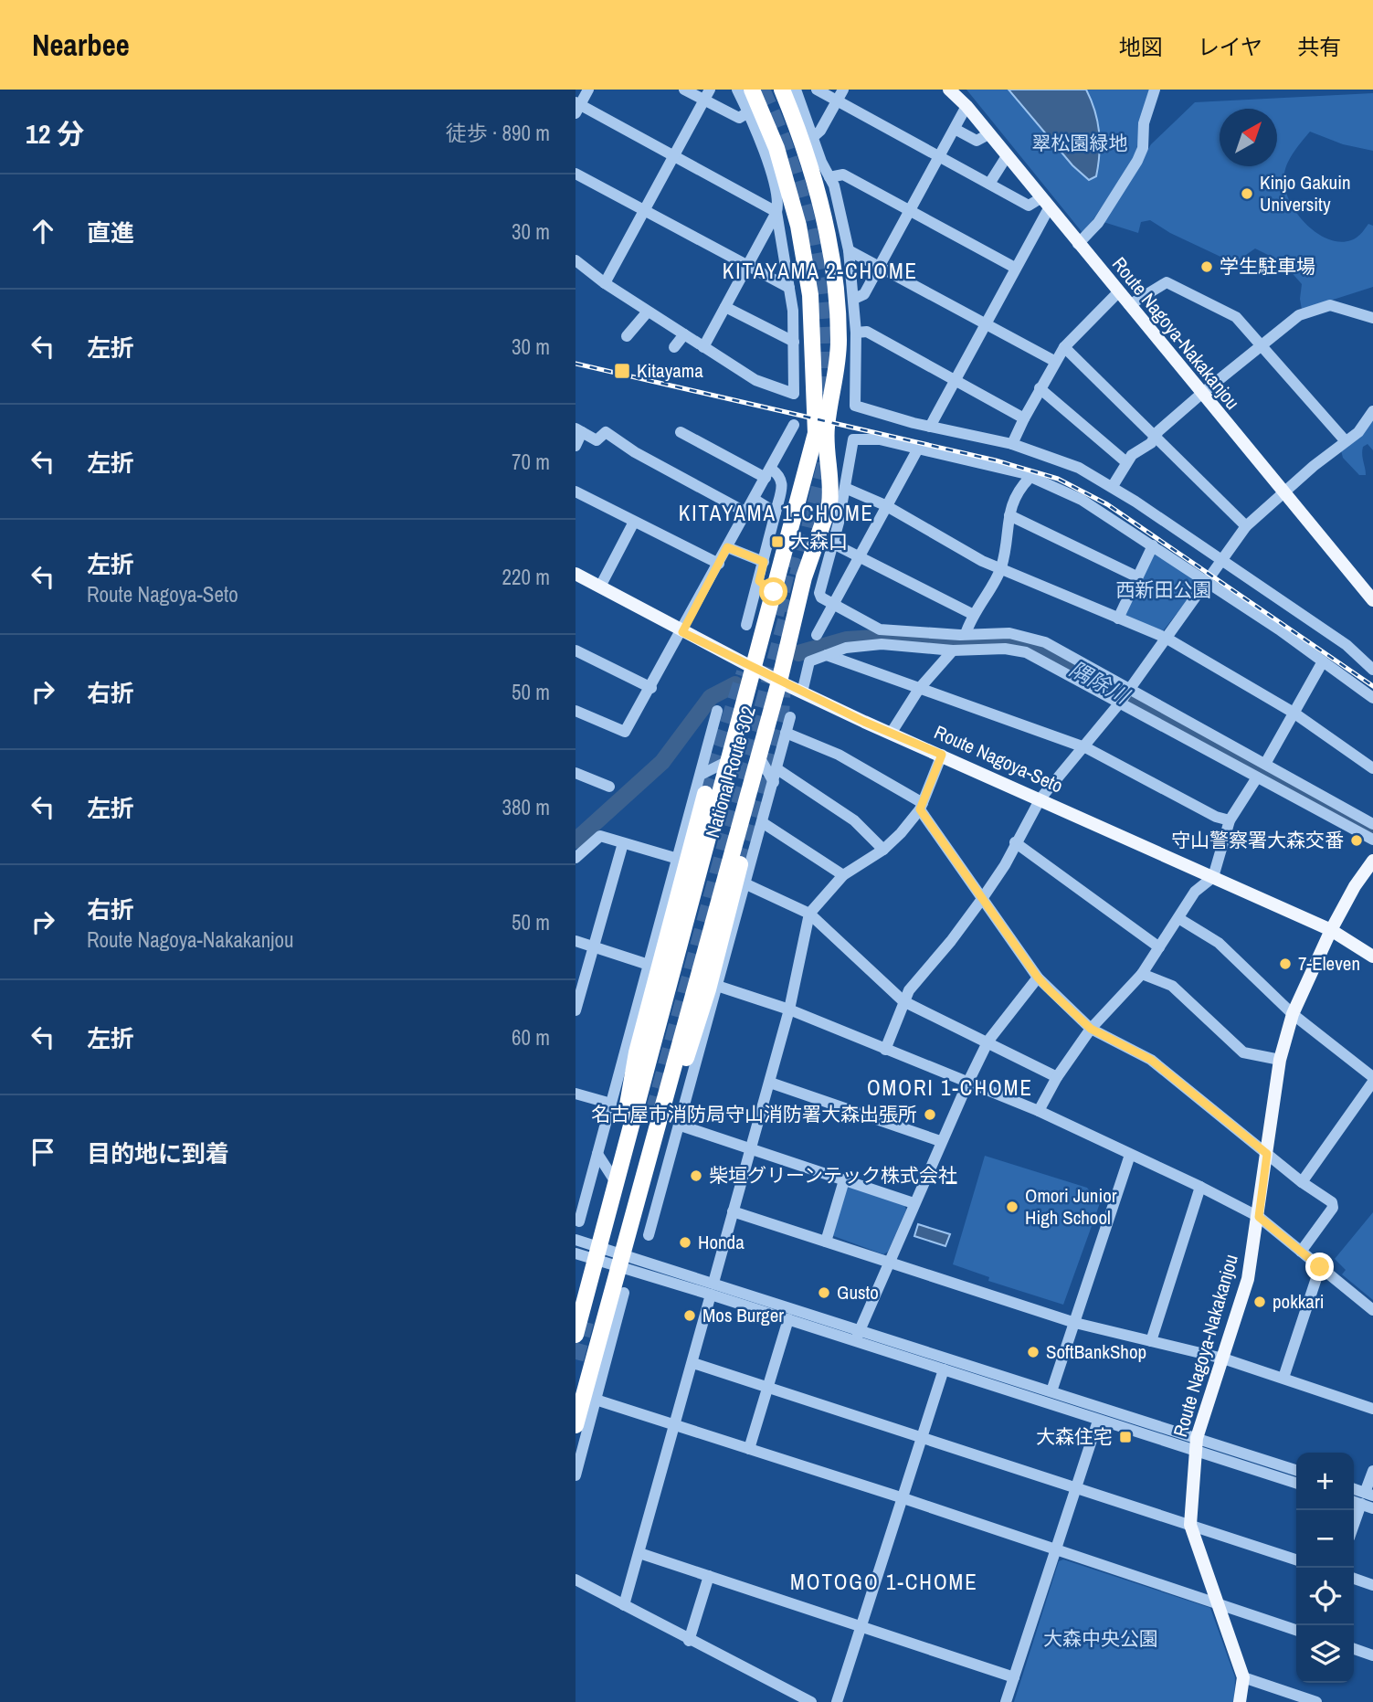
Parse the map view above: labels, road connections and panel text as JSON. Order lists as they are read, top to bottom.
{
  "streets": {
    "highway": ["National Route 302"],
    "main road": ["Route Nagoya-Nakakanjou", "Route Nagoya-Seto"]
  },
  "crossings": [
    ["Route Nagoya-Nakakanjou", "Route Nagoya-Seto"],
    ["Route Nagoya-Seto", "National Route 302"]
  ],
  "districts": [
    "KITAYAMA 2-CHOME",
    "KITAYAMA 1-CHOME",
    "OMORI 1-CHOME",
    "MOTOGO 1-CHOME"
  ],
  "water": ["隅除川"],
  "parks": ["翠松園緑地", "西新田公園", "大森中央公園"],
  "places": {
    "other": [
      "Kinjo Gakuin University",
      "学生駐車場",
      "守山警察署大森交番",
      "7-Eleven",
      "名古屋市消防局守山消防署大森出張所",
      "柴垣グリーンテック株式会社",
      "Omori Junior High School",
      "Honda",
      "Gusto",
      "pokkari",
      "Mos Burger",
      "SoftBankShop"
    ],
    "transit": ["Kitayama", "大森口", "大森住宅"]
  },
  "north": "top right",
  "page": {
    "header": "Nearbee",
    "nav": ["地図", "レイヤ", "共有"],
    "heading": ["12 分", "徒歩 · 890 m"],
    "list": [
      ["直進", "30 m"],
      ["左折", "30 m"],
      ["左折", "70 m"],
      ["左折", "Route Nagoya-Seto", "220 m"],
      ["右折", "50 m"],
      ["左折", "380 m"],
      ["右折", "Route Nagoya-Nakakanjou", "50 m"],
      ["左折", "60 m"],
      "目的地に到着"
    ],
    "map_buttons": ["+", "−"]
  }
}
